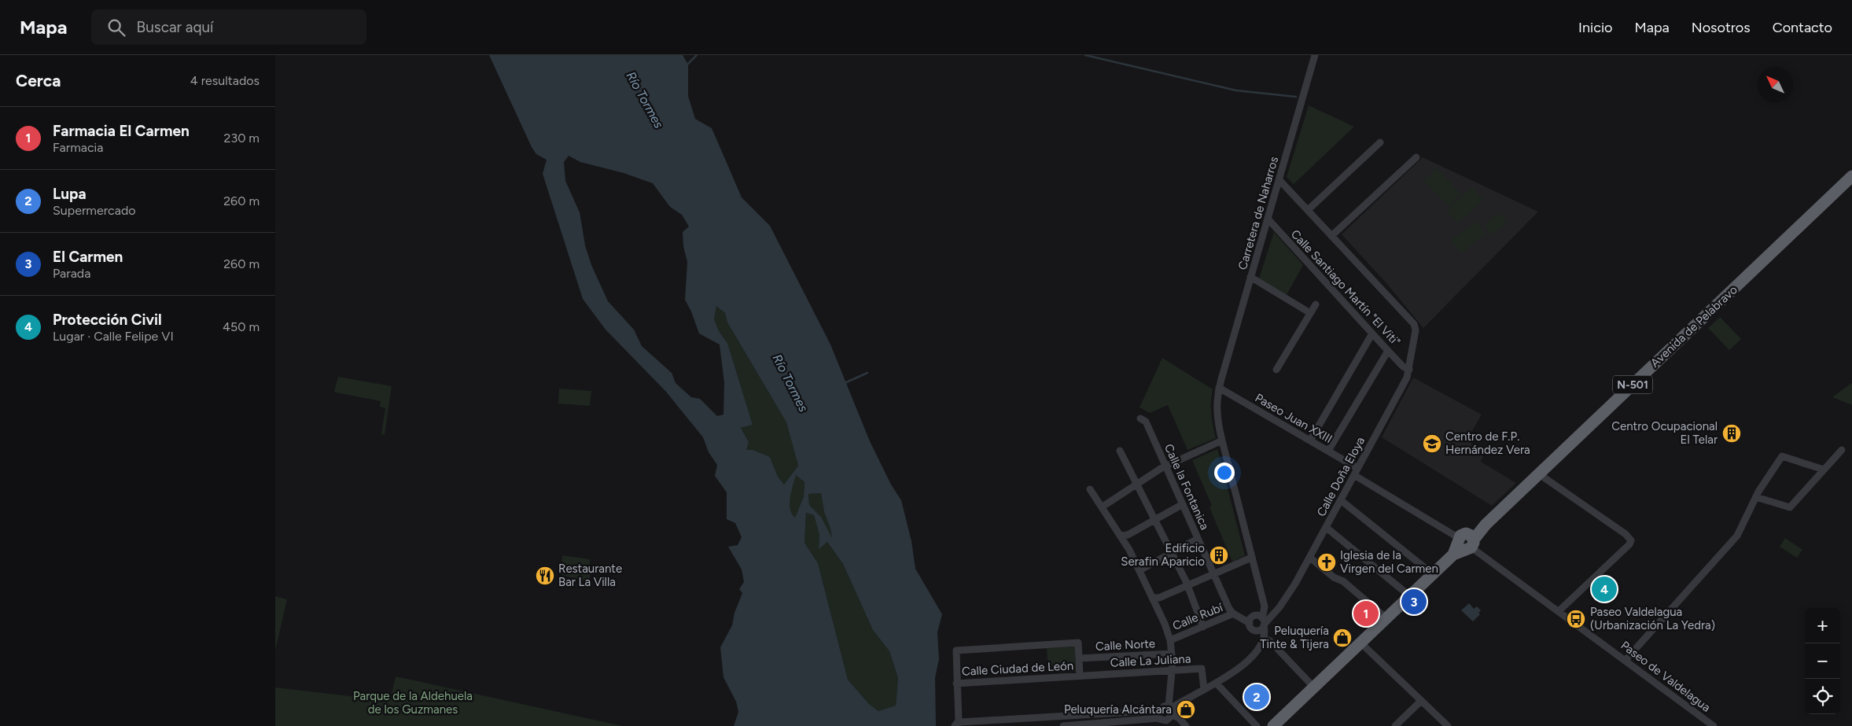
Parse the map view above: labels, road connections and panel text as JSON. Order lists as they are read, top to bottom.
{
  "streets": {
    "highway": ["Avenida de Pelabravo", "N-501"],
    "street": [
      "Carretera de Naharros",
      "Calle Santiago Martín \"El Viti\"",
      "Paseo Juan XXIII",
      "Calle Doña Eloya",
      "Calle la Fontanica",
      "Calle Rubí",
      "Calle Norte",
      "Calle La Juliana",
      "Calle Ciudad de León",
      "Paseo de Valdelagua"
    ]
  },
  "crossings": [
    ["Carretera de Naharros", "Calle Santiago Martín \"El Viti\""],
    ["Carretera de Naharros", "Paseo Juan XXIII"],
    ["Carretera de Naharros", "Calle Doña Eloya"],
    ["Calle Santiago Martín \"El Viti\"", "Calle Doña Eloya"],
    ["Avenida de Pelabravo", "Paseo de Valdelagua"],
    ["Paseo Juan XXIII", "Calle Doña Eloya"],
    ["Calle la Fontanica", "Calle Rubí"],
    ["Calle La Juliana", "Calle Ciudad de León"]
  ],
  "water": ["Río Tormes"],
  "parks": ["Parque de la Aldehuela de los Guzmanes"],
  "places": {
    "building": ["Centro Ocupacional El Telar", "Edificio Serafin Aparicio"],
    "school or university": ["Centro de F.P. Hernández Vera"],
    "church": ["Iglesia de la Virgen del Carmen"],
    "restaurant": ["Restaurante Bar La Villa"],
    "bus stop": ["Paseo Valdelagua (Urbanización La Yedra)"],
    "shop": ["Peluquería Tinte & Tijera", "Peluquería Alcántara"]
  },
  "north": "top left",
  "page": {
    "header": "Mapa",
    "search": "Buscar aquí",
    "nav": [
      "Inicio",
      "Mapa",
      "Nosotros",
      "Contacto"
    ],
    "heading": ["Cerca", "4 resultados"],
    "list": [
      {
        "mark": "1",
        "name": "Farmacia El Carmen",
        "note": "Farmacia",
        "value": "230 m"
      },
      {
        "mark": "2",
        "name": "Lupa",
        "note": "Supermercado",
        "value": "260 m"
      },
      {
        "mark": "3",
        "name": "El Carmen",
        "note": "Parada",
        "value": "260 m"
      },
      {
        "mark": "4",
        "name": "Protección Civil",
        "note": "Lugar · Calle Felipe VI",
        "value": "450 m"
      }
    ],
    "pins": [
      "4",
      "3",
      "1",
      "2"
    ],
    "map_buttons": ["+", "−"]
  }
}
